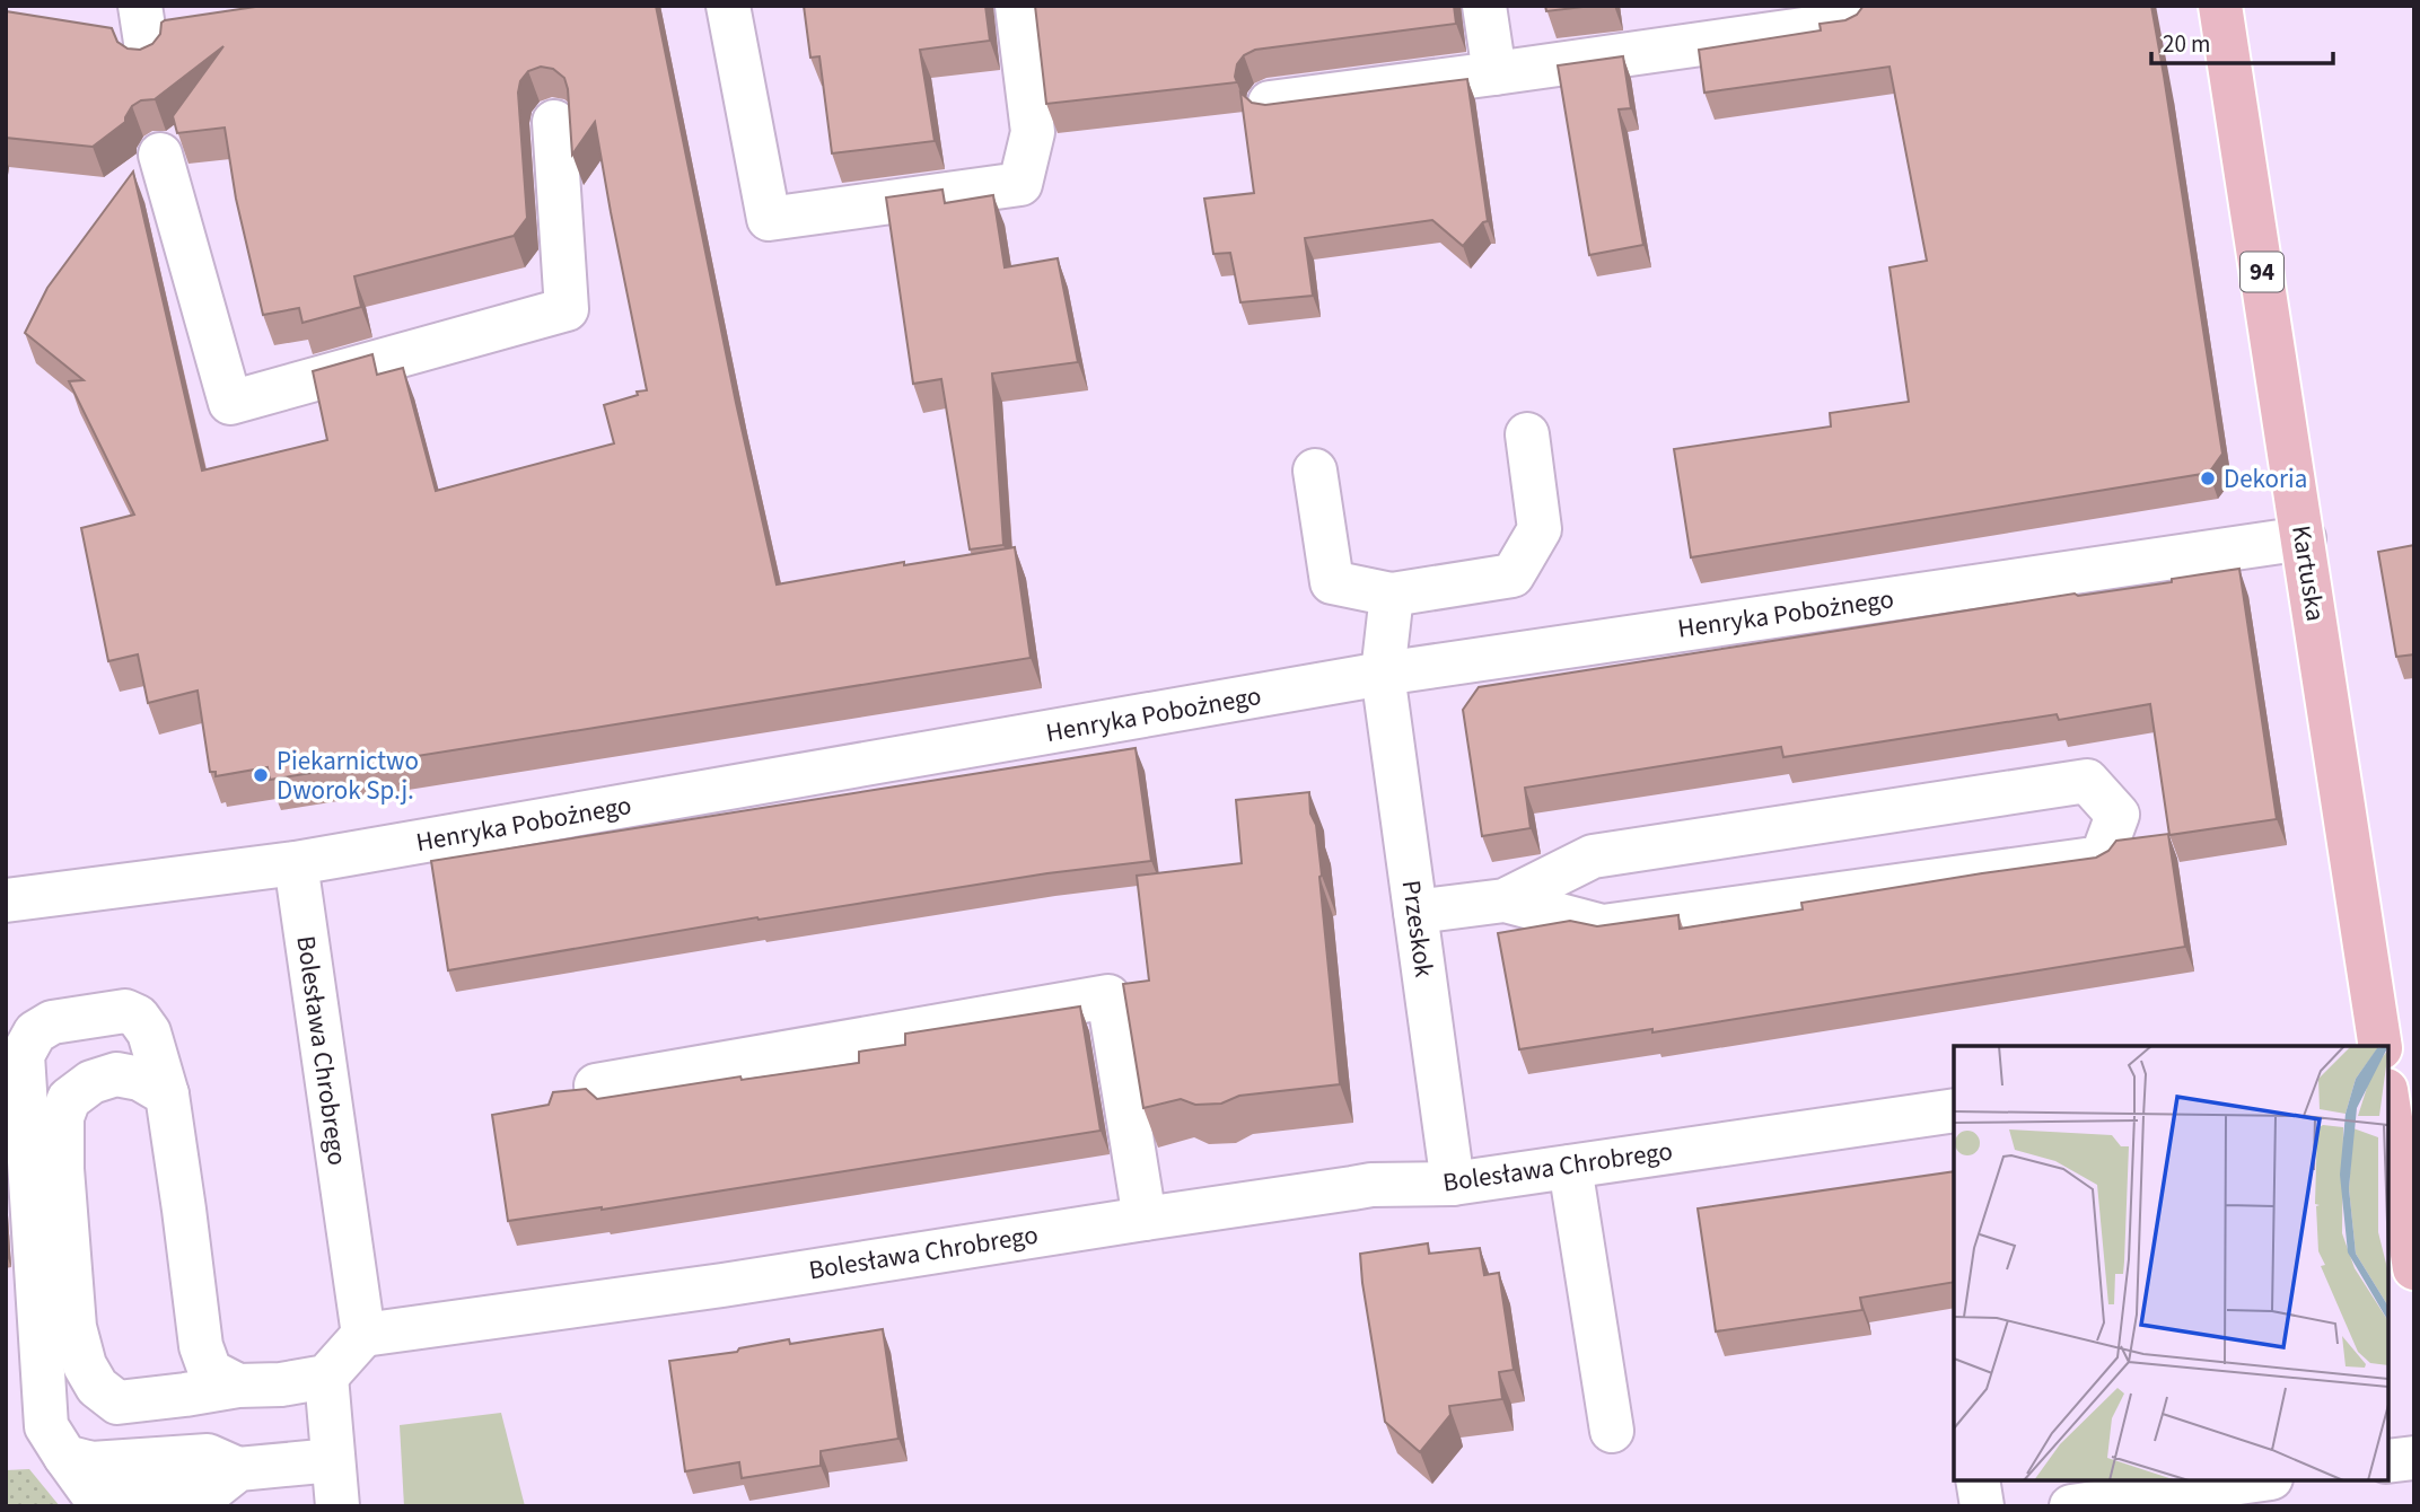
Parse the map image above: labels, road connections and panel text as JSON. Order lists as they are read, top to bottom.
{
  "streets": {
    "main road": ["94", "Kartuska"],
    "street": ["Henryka Pobożnego", "Przeskok", "Bolesława Chrobrego"]
  },
  "crossings": [
    ["Kartuska", "Henryka Pobożnego"],
    ["Henryka Pobożnego", "Przeskok"],
    ["Henryka Pobożnego", "Bolesława Chrobrego"],
    ["Przeskok", "Bolesława Chrobrego"]
  ],
  "places": ["Dekoria", "Piekarnictwo Dworok Sp.j."],
  "scale_bar": "20 m"
}
